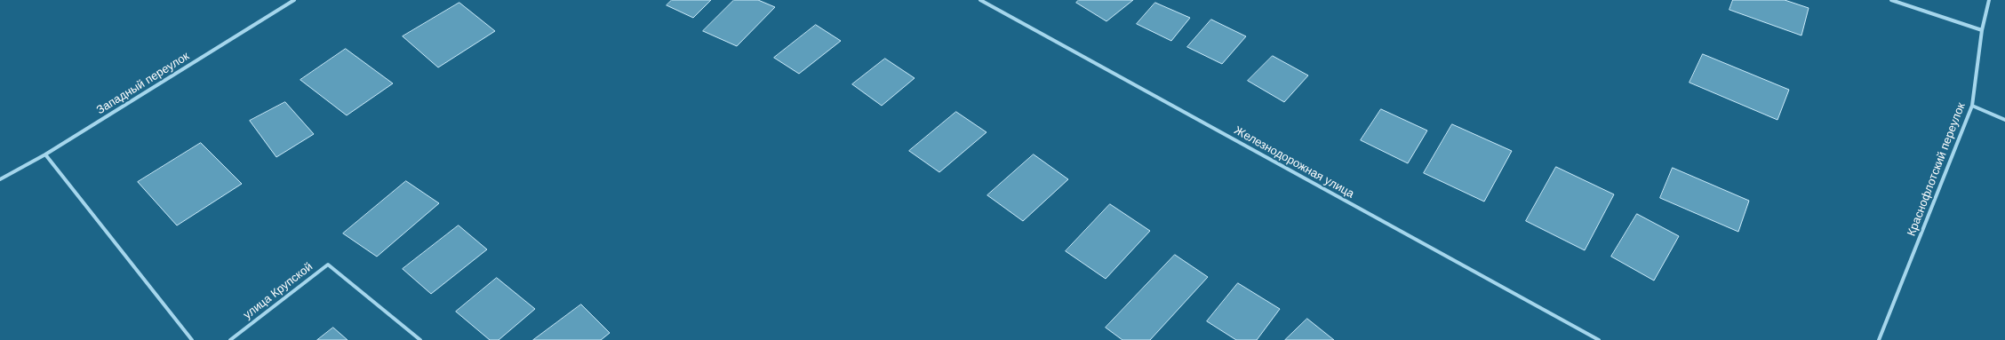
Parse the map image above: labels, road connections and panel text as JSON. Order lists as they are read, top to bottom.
{
  "streets": {
    "street": [
      "Западный переулок",
      "Железнодорожная улица",
      "Краснофлотский переулок",
      "улица Крупской"
    ]
  }
}
